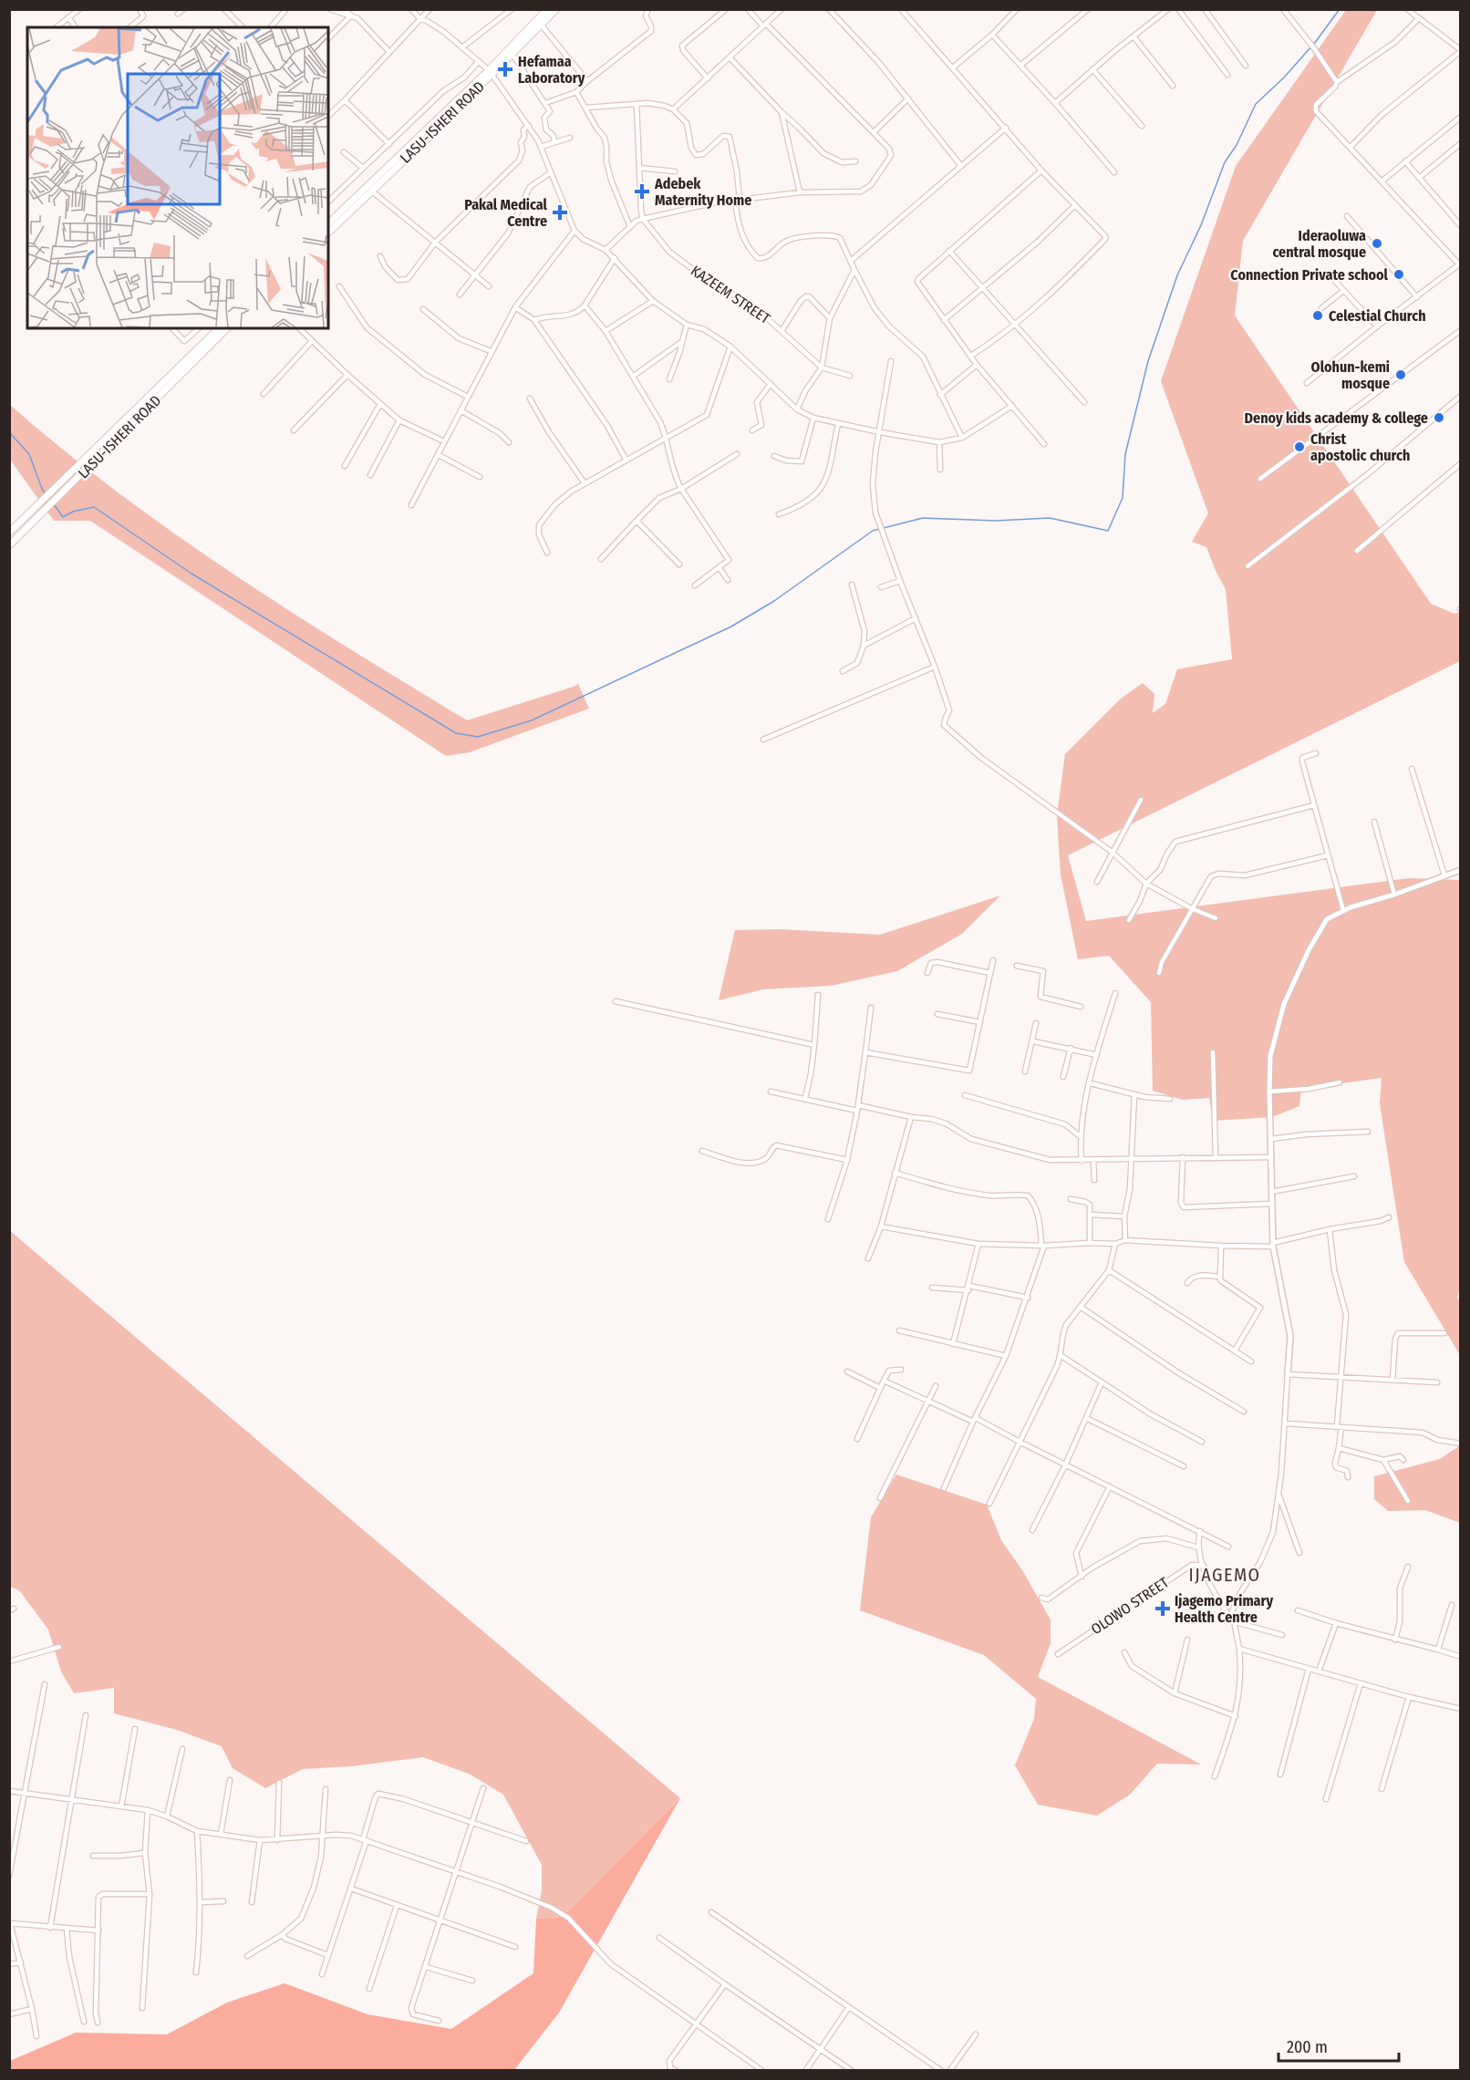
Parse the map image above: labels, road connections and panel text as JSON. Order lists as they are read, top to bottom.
{
  "streets": {
    "main road": ["LASU-ISHERI ROAD"],
    "street": ["KAZEEM STREET", "OLOWO STREET"]
  },
  "districts": ["IJAGEMO"],
  "places": {
    "health": [
      "Hefamaa Laboratory",
      "Adebek Maternity Home",
      "Pakal Medical Centre",
      "Ijagemo Primary Health Centre"
    ],
    "other": [
      "Ideraoluwa central mosque",
      "Connection Private school",
      "Celestial Church",
      "Olohun-kemi mosque",
      "Denoy kids academy & college",
      "Christ apostolic church"
    ]
  },
  "scale_bar": "200 m"
}
